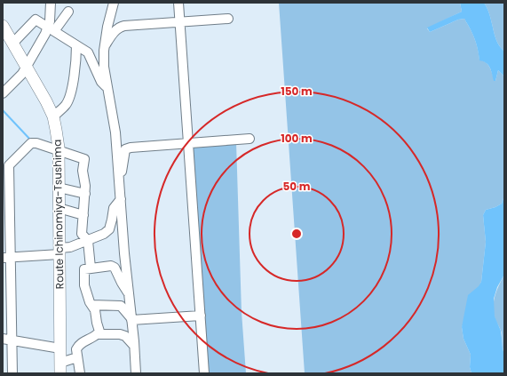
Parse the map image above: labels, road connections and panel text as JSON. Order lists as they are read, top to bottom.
{
  "streets": {
    "main road": ["Route Ichinomiya-Tsushima"]
  },
  "rings": ["150 m", "100 m", "50 m"]
}
